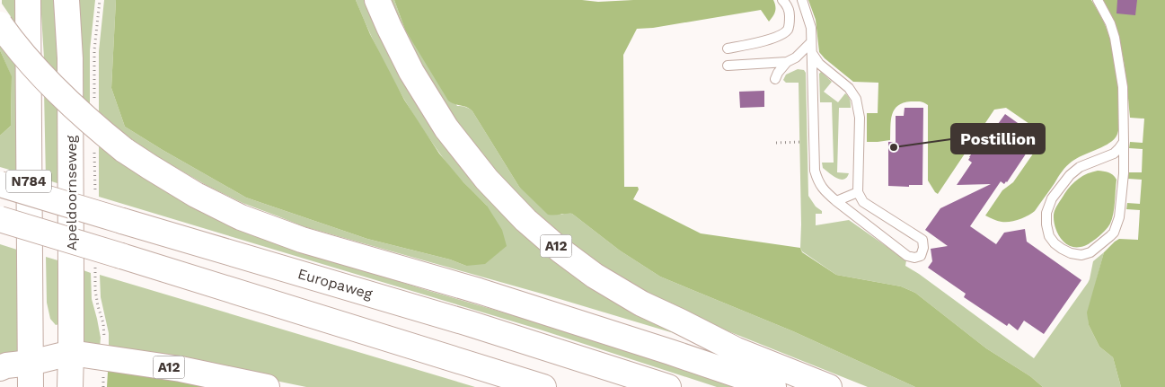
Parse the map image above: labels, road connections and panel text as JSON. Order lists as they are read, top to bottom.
{
  "streets": {
    "main road": [
      "N784",
      "Apeldoornseweg",
      "A12",
      "Europaweg"
    ]
  },
  "crossings": [
    ["Apeldoornseweg", "A12"]
  ],
  "places": ["Postillion"]
}
